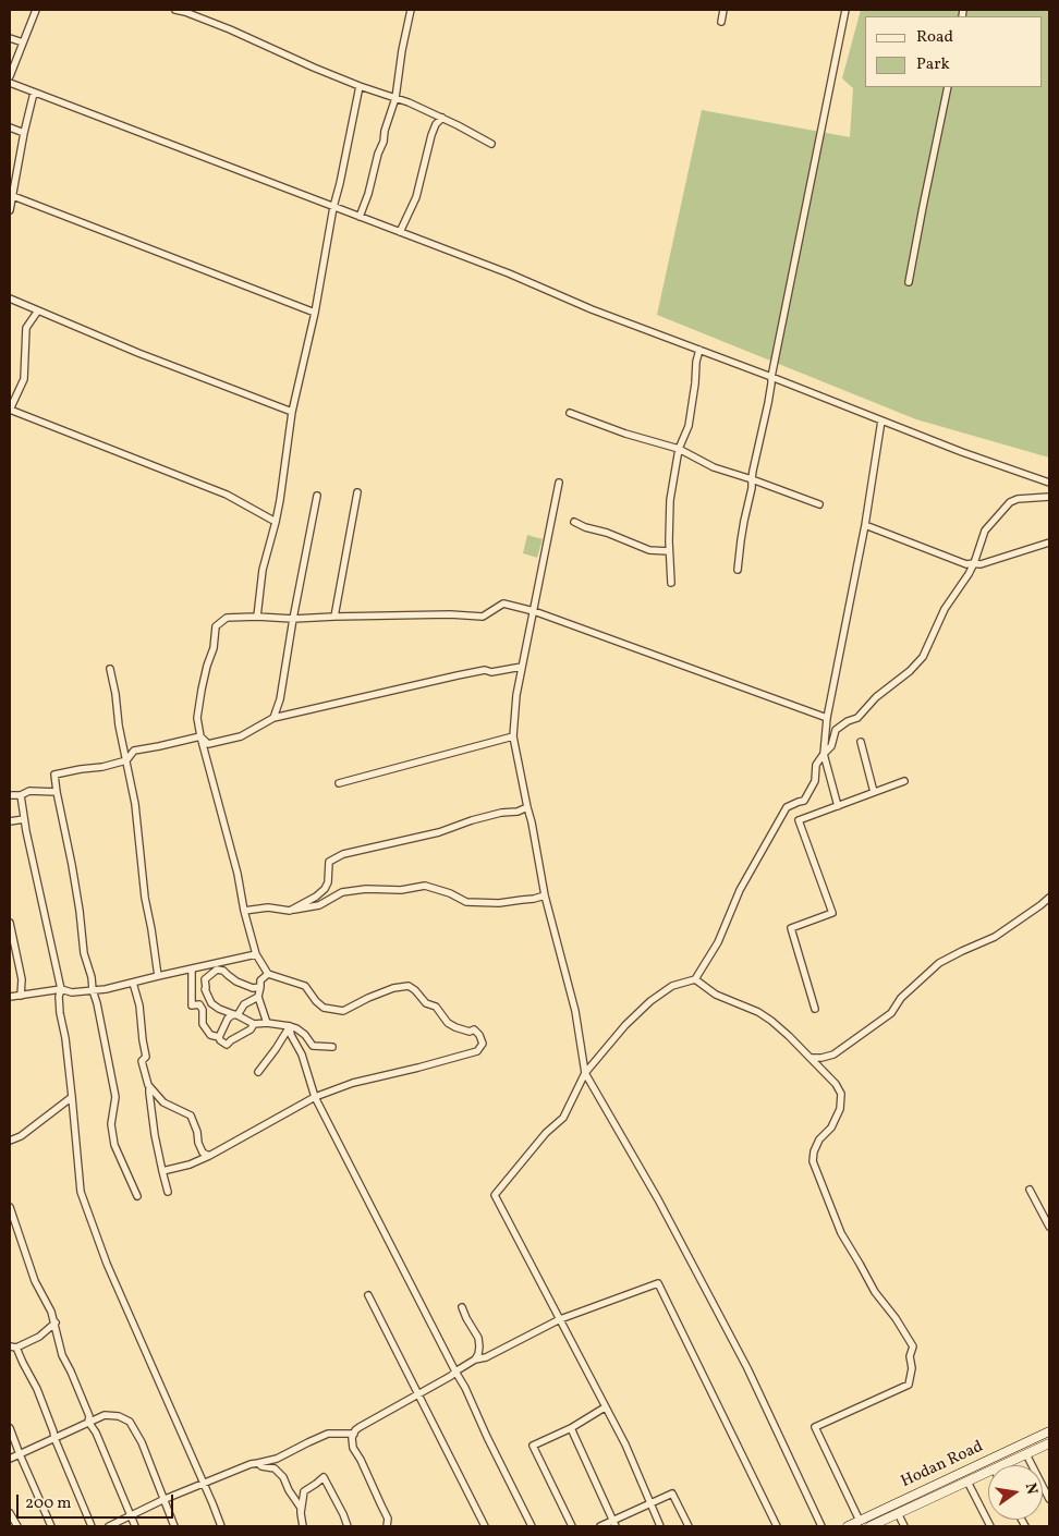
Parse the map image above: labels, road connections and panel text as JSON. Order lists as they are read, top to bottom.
{
  "streets": {
    "main road": ["Hodan Road"]
  },
  "legend": ["Road", "Park"],
  "scale_bar": "200 m",
  "north": "right"
}
